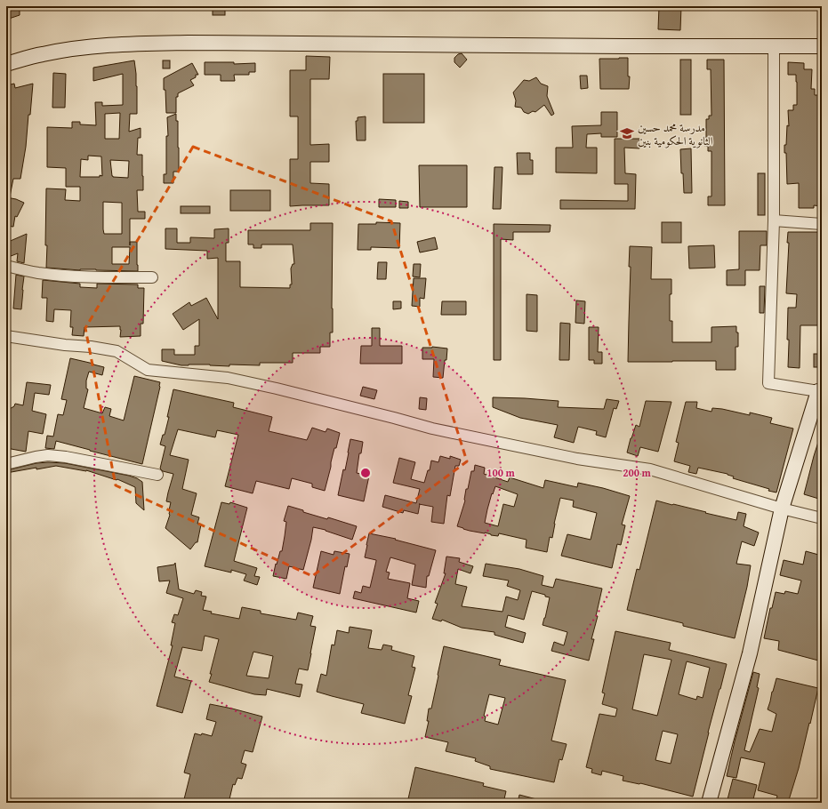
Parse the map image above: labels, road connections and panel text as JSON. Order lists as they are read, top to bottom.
{
  "places": {
    "school or university": ["مدرسة محمد حسين الثانوية الحكومية بنين"]
  },
  "rings": ["100 m", "200 m"]
}
